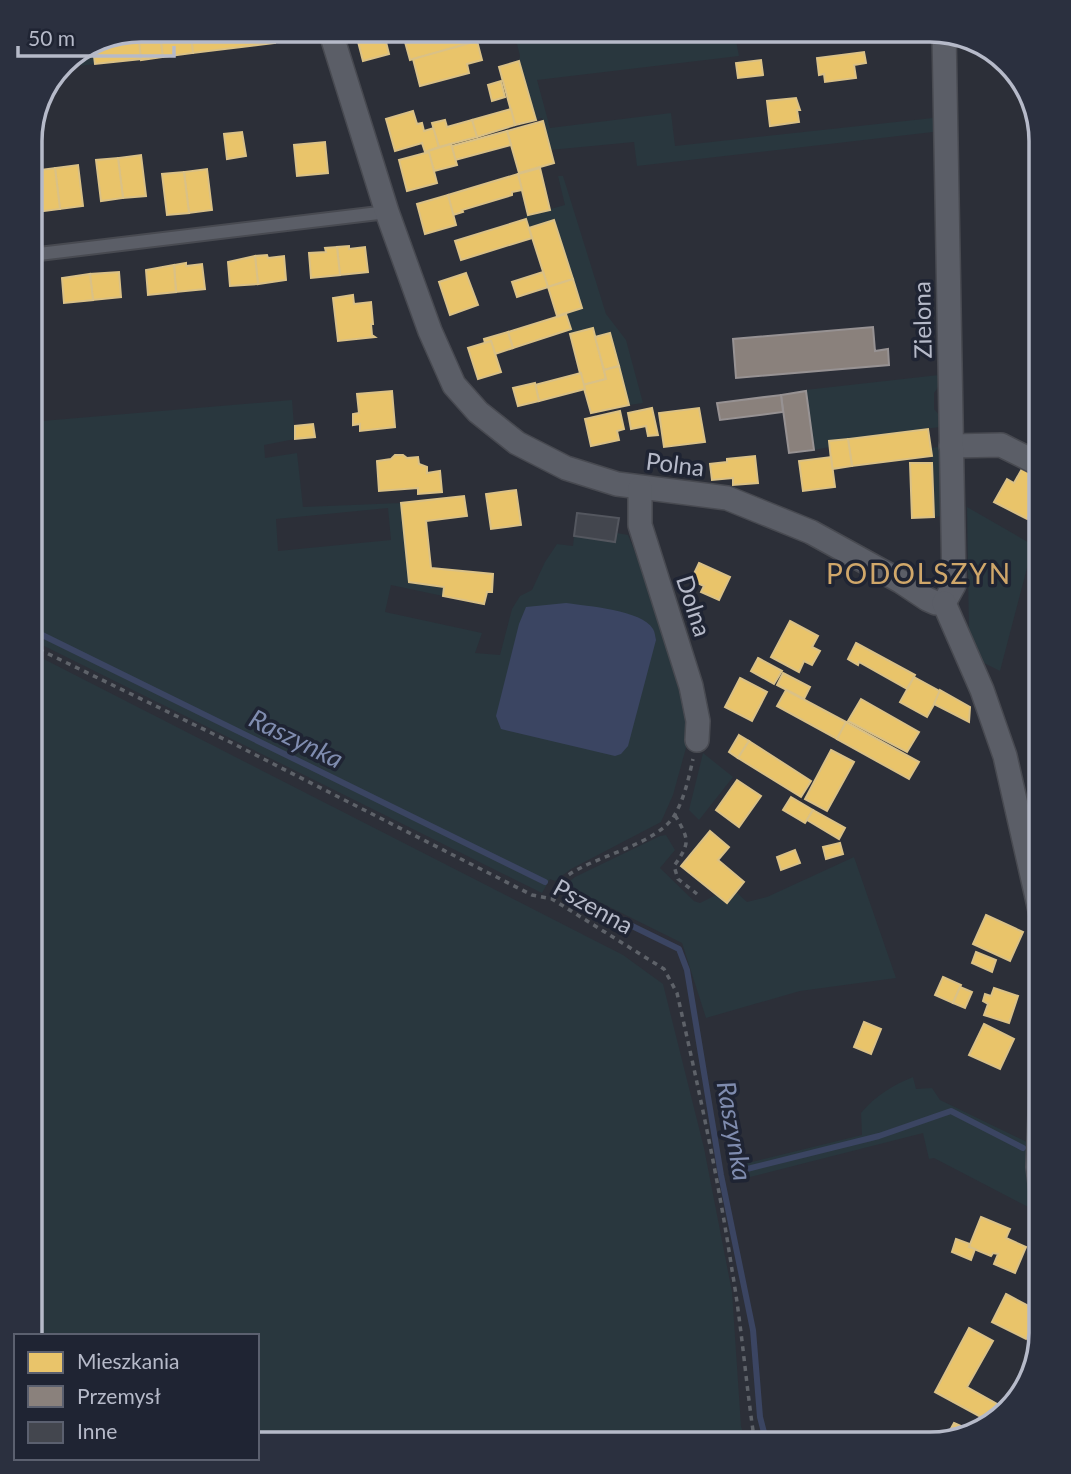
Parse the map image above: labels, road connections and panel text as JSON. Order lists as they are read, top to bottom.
{
  "streets": {
    "street": ["Zielona", "Polna", "Dolna"],
    "path": ["Pszenna"]
  },
  "crossings": [
    ["Zielona", "Polna"],
    ["Polna", "Dolna"]
  ],
  "districts": ["PODOLSZYN"],
  "water": ["Raszynka"],
  "legend": ["Mieszkania", "Przemysł", "Inne"],
  "scale_bar": "50 m"
}
